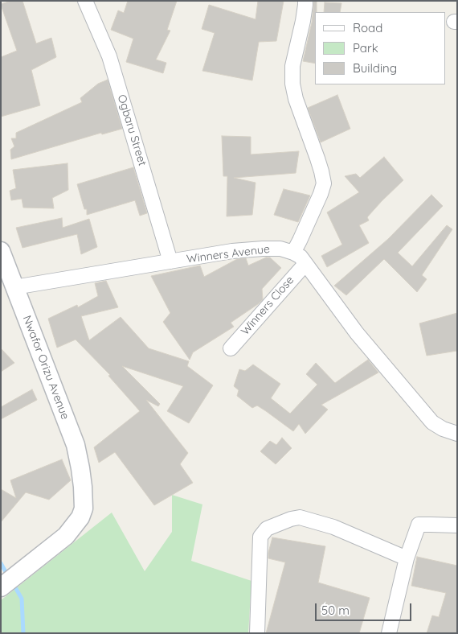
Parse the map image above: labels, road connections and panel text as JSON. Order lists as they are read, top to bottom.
{
  "streets": {
    "street": [
      "Ogbaru Street",
      "Winners Avenue",
      "Winners Close",
      "Nwafor Orizu Avenue"
    ]
  },
  "crossings": [
    ["Ogbaru Street", "Winners Avenue"],
    ["Winners Avenue", "Nwafor Orizu Avenue"]
  ],
  "legend": ["Road", "Park", "Building"],
  "scale_bar": "50 m"
}
